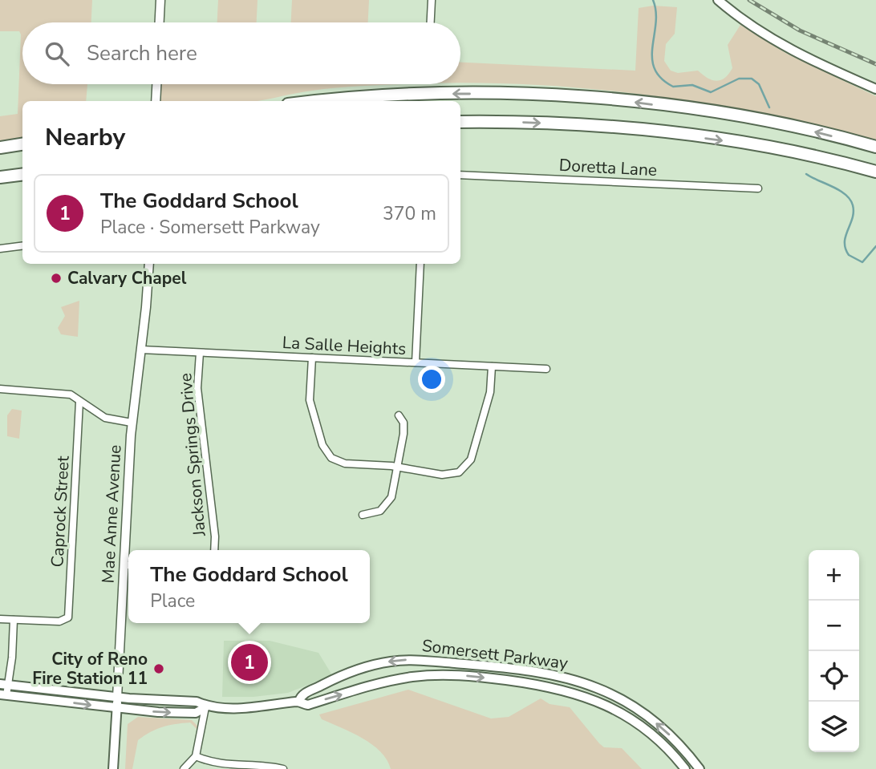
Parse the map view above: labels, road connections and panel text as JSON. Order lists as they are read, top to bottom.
{
  "streets": {
    "main road": ["Mae Anne Avenue", "Somersett Parkway"],
    "street": [
      "Doretta Lane",
      "La Salle Heights",
      "Jackson Springs Drive",
      "Caprock Street"
    ]
  },
  "crossings": [
    ["La Salle Heights", "Jackson Springs Drive"],
    ["La Salle Heights", "Mae Anne Avenue"],
    ["Mae Anne Avenue", "Somersett Parkway"]
  ],
  "places": ["Calvary Chapel", "City of Reno Fire Station 11"],
  "page": {
    "search": "Search here",
    "heading": "Nearby",
    "list": [
      {
        "mark": "1",
        "name": "The Goddard School",
        "note": "Place · Somersett Parkway",
        "value": "370 m"
      }
    ],
    "map_buttons": ["+", "−"],
    "popup": ["The Goddard School", "Place"],
    "pins": "1"
  }
}
